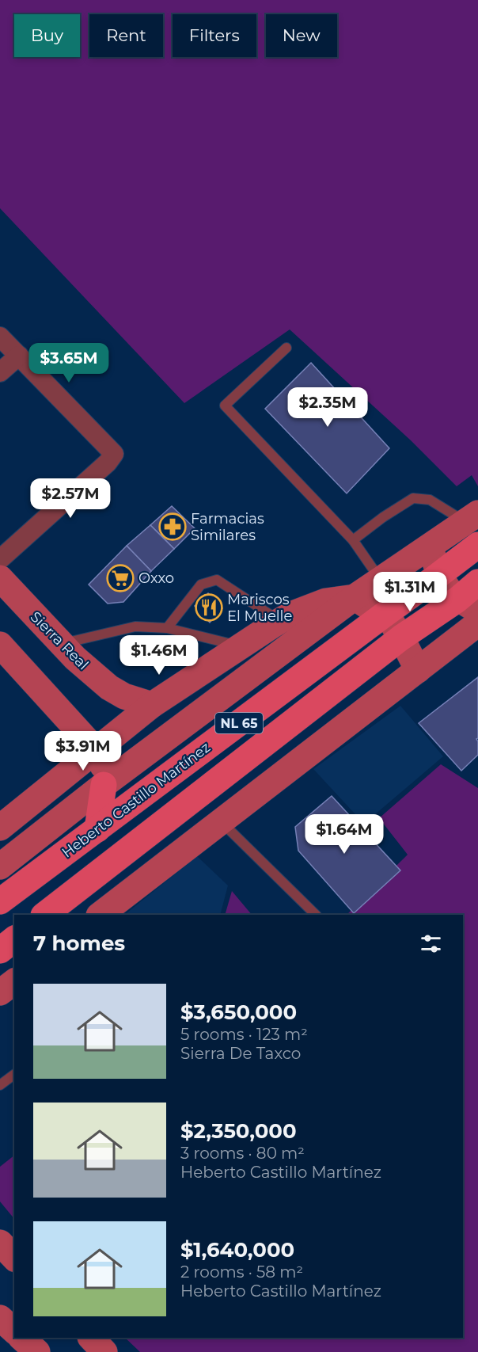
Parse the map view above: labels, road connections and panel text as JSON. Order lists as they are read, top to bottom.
{
  "streets": {
    "main road": ["NL 65", "Heberto Castillo Martínez"],
    "street": ["Sierra Real"]
  },
  "places": {
    "pharmacy": ["Farmacias Similares"],
    "supermarket": ["Oxxo"],
    "restaurant": ["Mariscos El Muelle"]
  },
  "page": {
    "chip": [
      "Buy",
      "Rent",
      "Filters",
      "New"
    ],
    "price": [
      "$3.65M",
      "$2.35M",
      "$2.57M",
      "$1.31M",
      "$1.46M",
      "$3.91M",
      "$1.64M"
    ],
    "heading": "7 homes",
    "list": [
      {
        "name": "$3,650,000",
        "note": "5 rooms · 123 m² · Sierra De Taxco"
      },
      {
        "name": "$2,350,000",
        "note": "3 rooms · 80 m² · Heberto Castillo Martínez"
      },
      {
        "name": "$1,640,000",
        "note": "2 rooms · 58 m² · Heberto Castillo Martínez"
      }
    ]
  }
}
